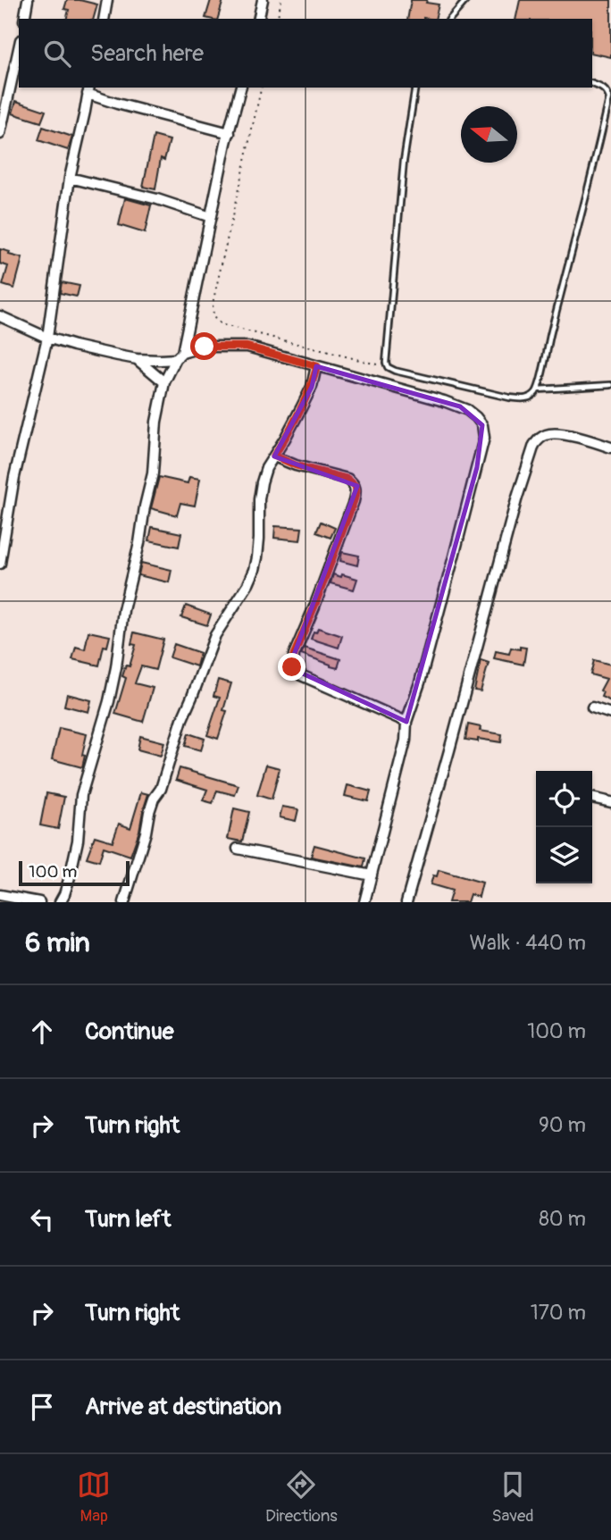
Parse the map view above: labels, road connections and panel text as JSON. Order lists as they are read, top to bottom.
{
  "scale_bar": "100 m",
  "north": "left",
  "page": {
    "search": "Search here",
    "scale": "100 m",
    "heading": ["6 min", "Walk · 440 m"],
    "list": [
      ["Continue", "100 m"],
      ["Turn right", "90 m"],
      ["Turn left", "80 m"],
      ["Turn right", "170 m"],
      "Arrive at destination"
    ],
    "nav": ["Map", "Directions", "Saved"]
  }
}
